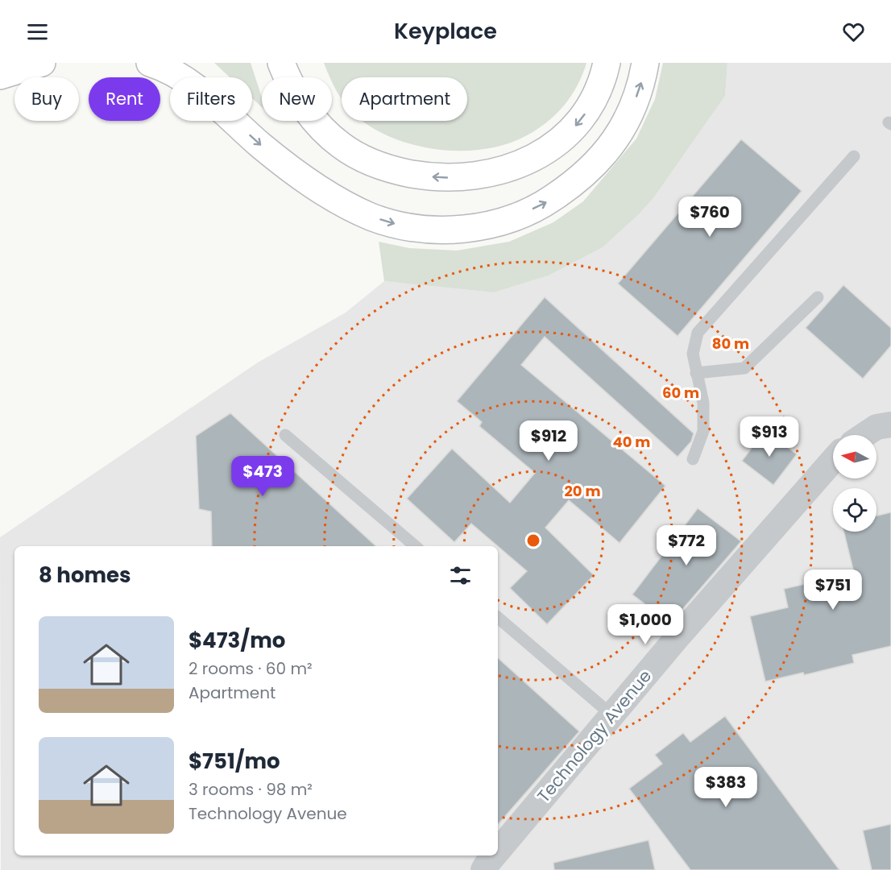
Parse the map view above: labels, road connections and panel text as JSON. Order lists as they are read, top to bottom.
{
  "streets": {
    "street": ["Technology Avenue"]
  },
  "north": "left",
  "page": {
    "header": "Keyplace",
    "chip": [
      "Buy",
      "Rent",
      "Filters",
      "New",
      "Apartment"
    ],
    "price": [
      "$760",
      "$913",
      "$912",
      "$473",
      "$772",
      "$751",
      "$1,000",
      "$383"
    ],
    "heading": "8 homes",
    "list": [
      {
        "name": "$473/mo",
        "note": "2 rooms · 60 m² · Apartment"
      },
      {
        "name": "$751/mo",
        "note": "3 rooms · 98 m² · Technology Avenue"
      }
    ]
  },
  "rings": [
    "80 m",
    "60 m",
    "40 m",
    "20 m"
  ]
}
